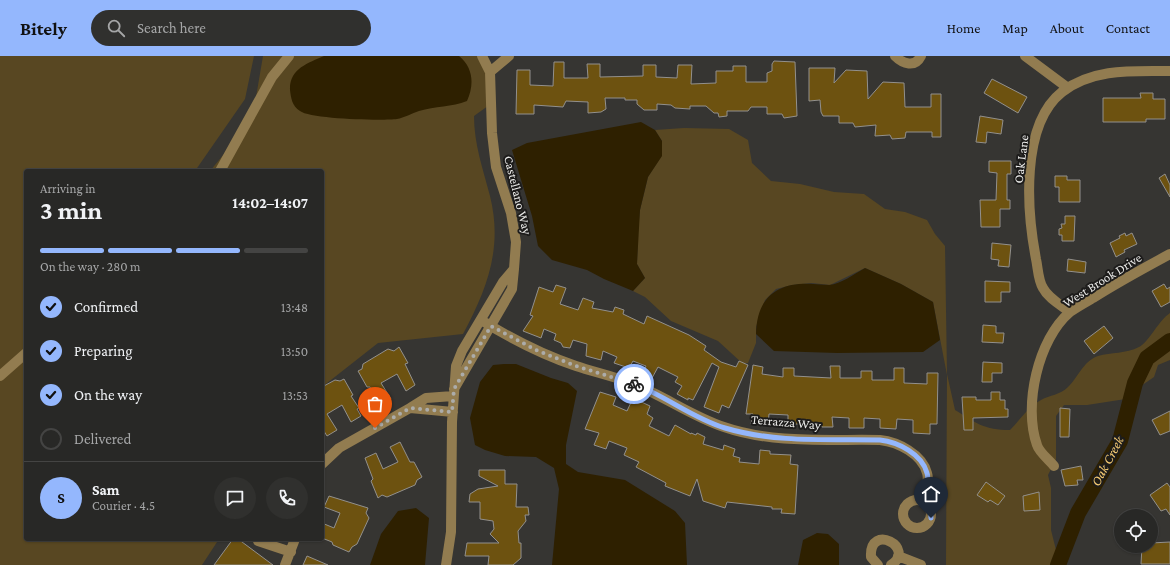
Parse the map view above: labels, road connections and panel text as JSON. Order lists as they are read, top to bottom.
{
  "streets": {
    "street": [
      "Oak Lane",
      "Castellano Way",
      "West Brook Drive",
      "Terrazza Way"
    ]
  },
  "crossings": [
    ["Oak Lane", "West Brook Drive"],
    ["Castellano Way", "Terrazza Way"]
  ],
  "water": ["Oak Creek"],
  "page": {
    "header": "Bitely",
    "search": "Search here",
    "nav": [
      "Home",
      "Map",
      "About",
      "Contact"
    ],
    "heading": ["3 min", "Arriving in", "14:02–14:07"],
    "panel": ["Sam", "Courier · 4.5"],
    "bar": "On the way · 280 m",
    "list": [
      ["Confirmed", "13:48"],
      ["Preparing", "13:50"],
      ["On the way", "13:53"],
      "Delivered"
    ],
    "round": "S"
  }
}
